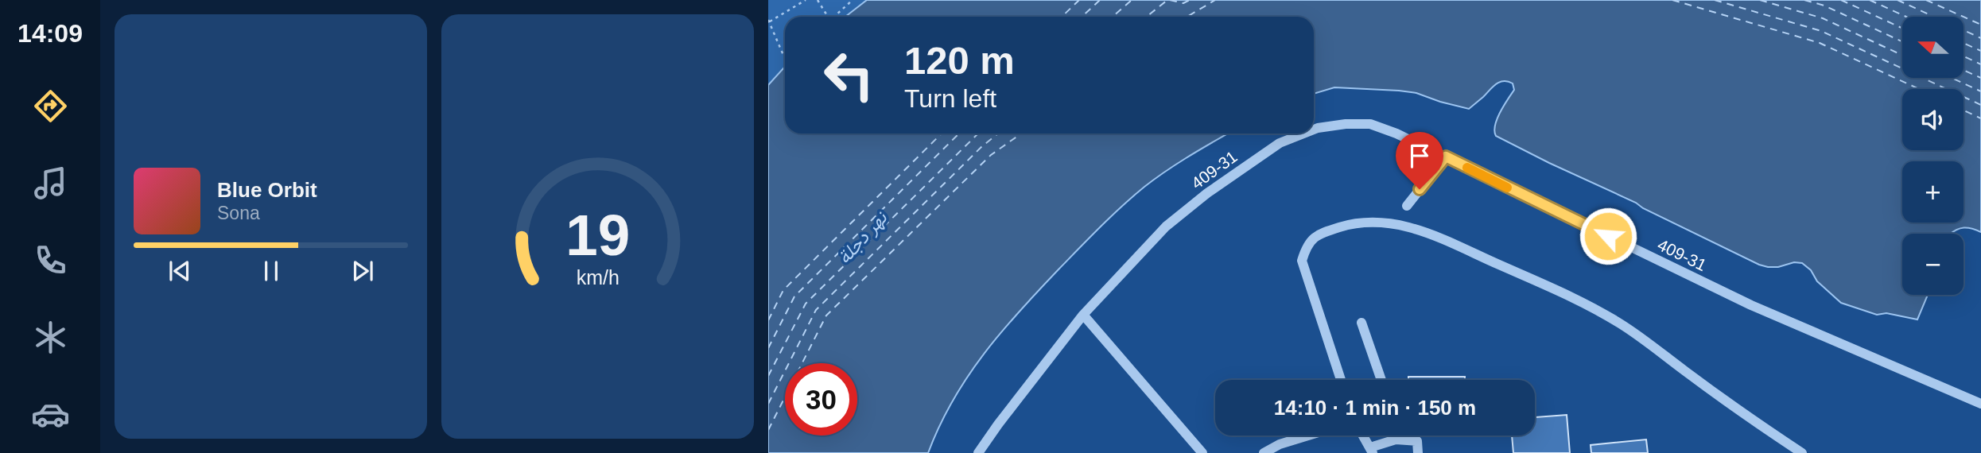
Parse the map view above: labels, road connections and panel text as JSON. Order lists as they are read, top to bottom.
{
  "streets": {
    "street": ["409-31"]
  },
  "water": ["نهر دجلة"],
  "north": "left",
  "page": {
    "tabs": "14:09",
    "map_buttons": ["+", "−"],
    "turn": ["120 m", "Turn left"],
    "song": ["Blue Orbit", "Sona"],
    "limit": "30",
    "trip": "14:10 · 1 min · 150 m",
    "gauge": ["19", "km/h"]
  }
}
